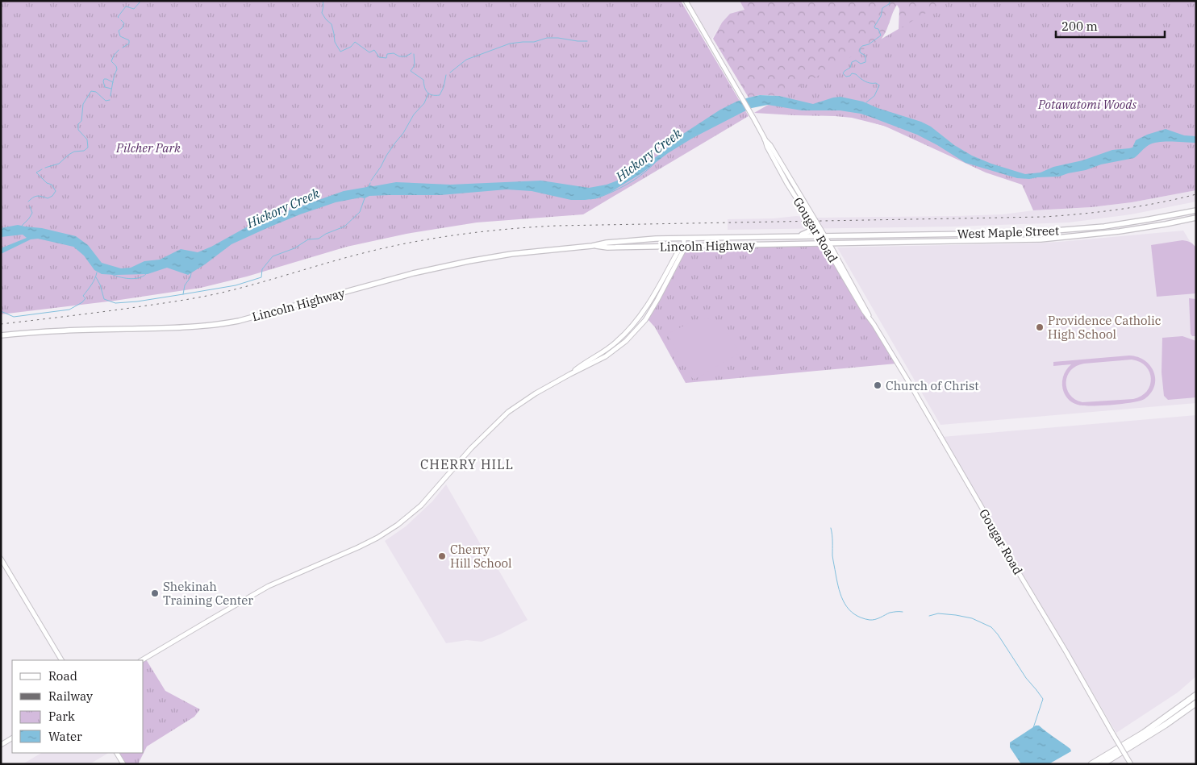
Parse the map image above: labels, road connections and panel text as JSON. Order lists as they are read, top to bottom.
{
  "streets": {
    "main road": ["West Maple Street", "Lincoln Highway"],
    "street": ["Gougar Road"]
  },
  "crossings": [
    ["Gougar Road", "West Maple Street"],
    ["Gougar Road", "Lincoln Highway"],
    ["West Maple Street", "Lincoln Highway"]
  ],
  "districts": ["CHERRY HILL"],
  "water": ["Hickory Creek"],
  "parks": ["Potawatomi Woods", "Pilcher Park"],
  "places": [
    "Providence Catholic High School",
    "Church of Christ",
    "Cherry Hill School",
    "Shekinah Training Center"
  ],
  "legend": [
    "Road",
    "Railway",
    "Park",
    "Water"
  ],
  "scale_bar": "200 m"
}
